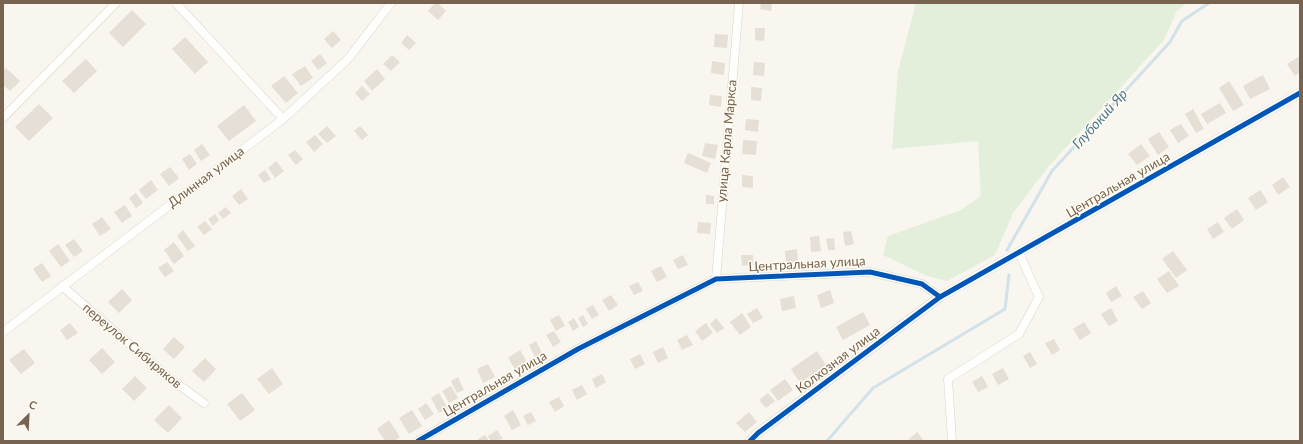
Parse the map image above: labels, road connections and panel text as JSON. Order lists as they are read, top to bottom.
{
  "streets": {
    "street": [
      "улица Карла Маркса",
      "Длинная улица",
      "Центральная улица",
      "переулок Сибиряков",
      "Колхозная улица"
    ]
  },
  "crossings": [
    ["улица Карла Маркса", "Центральная улица"],
    ["Длинная улица", "переулок Сибиряков"],
    ["Центральная улица", "Колхозная улица"]
  ],
  "water": ["Глубокий Яр"],
  "north": "top right"
}
